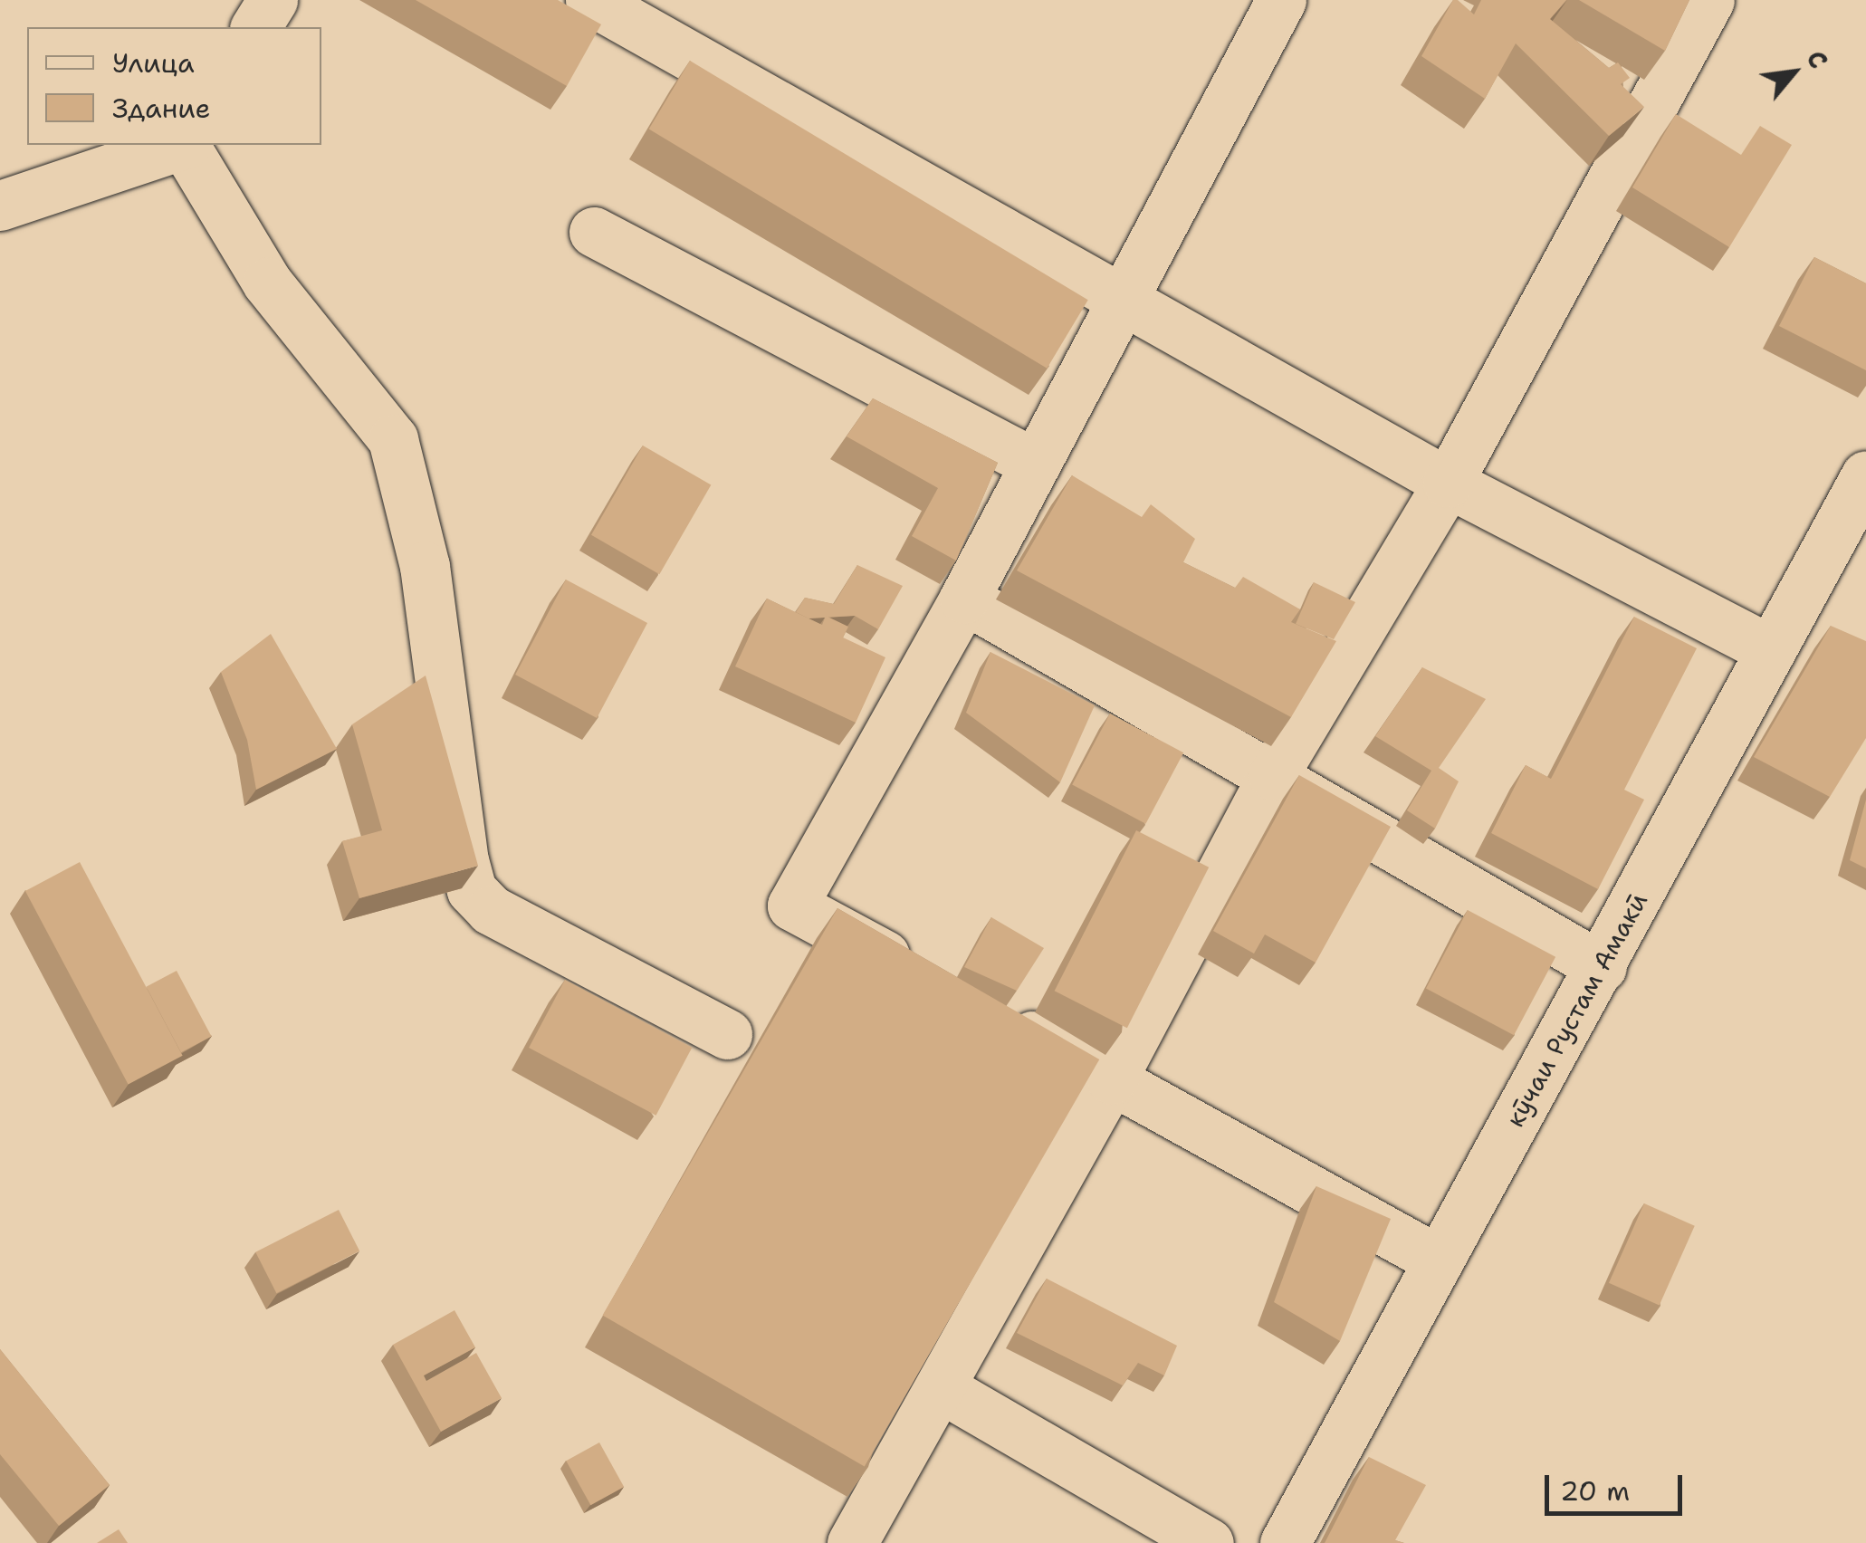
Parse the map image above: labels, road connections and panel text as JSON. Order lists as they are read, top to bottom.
{
  "streets": {
    "street": ["кӯчаи Рустам Амакӣ"]
  },
  "legend": ["Улица", "Здание"],
  "scale_bar": "20 m",
  "north": "top right"
}
